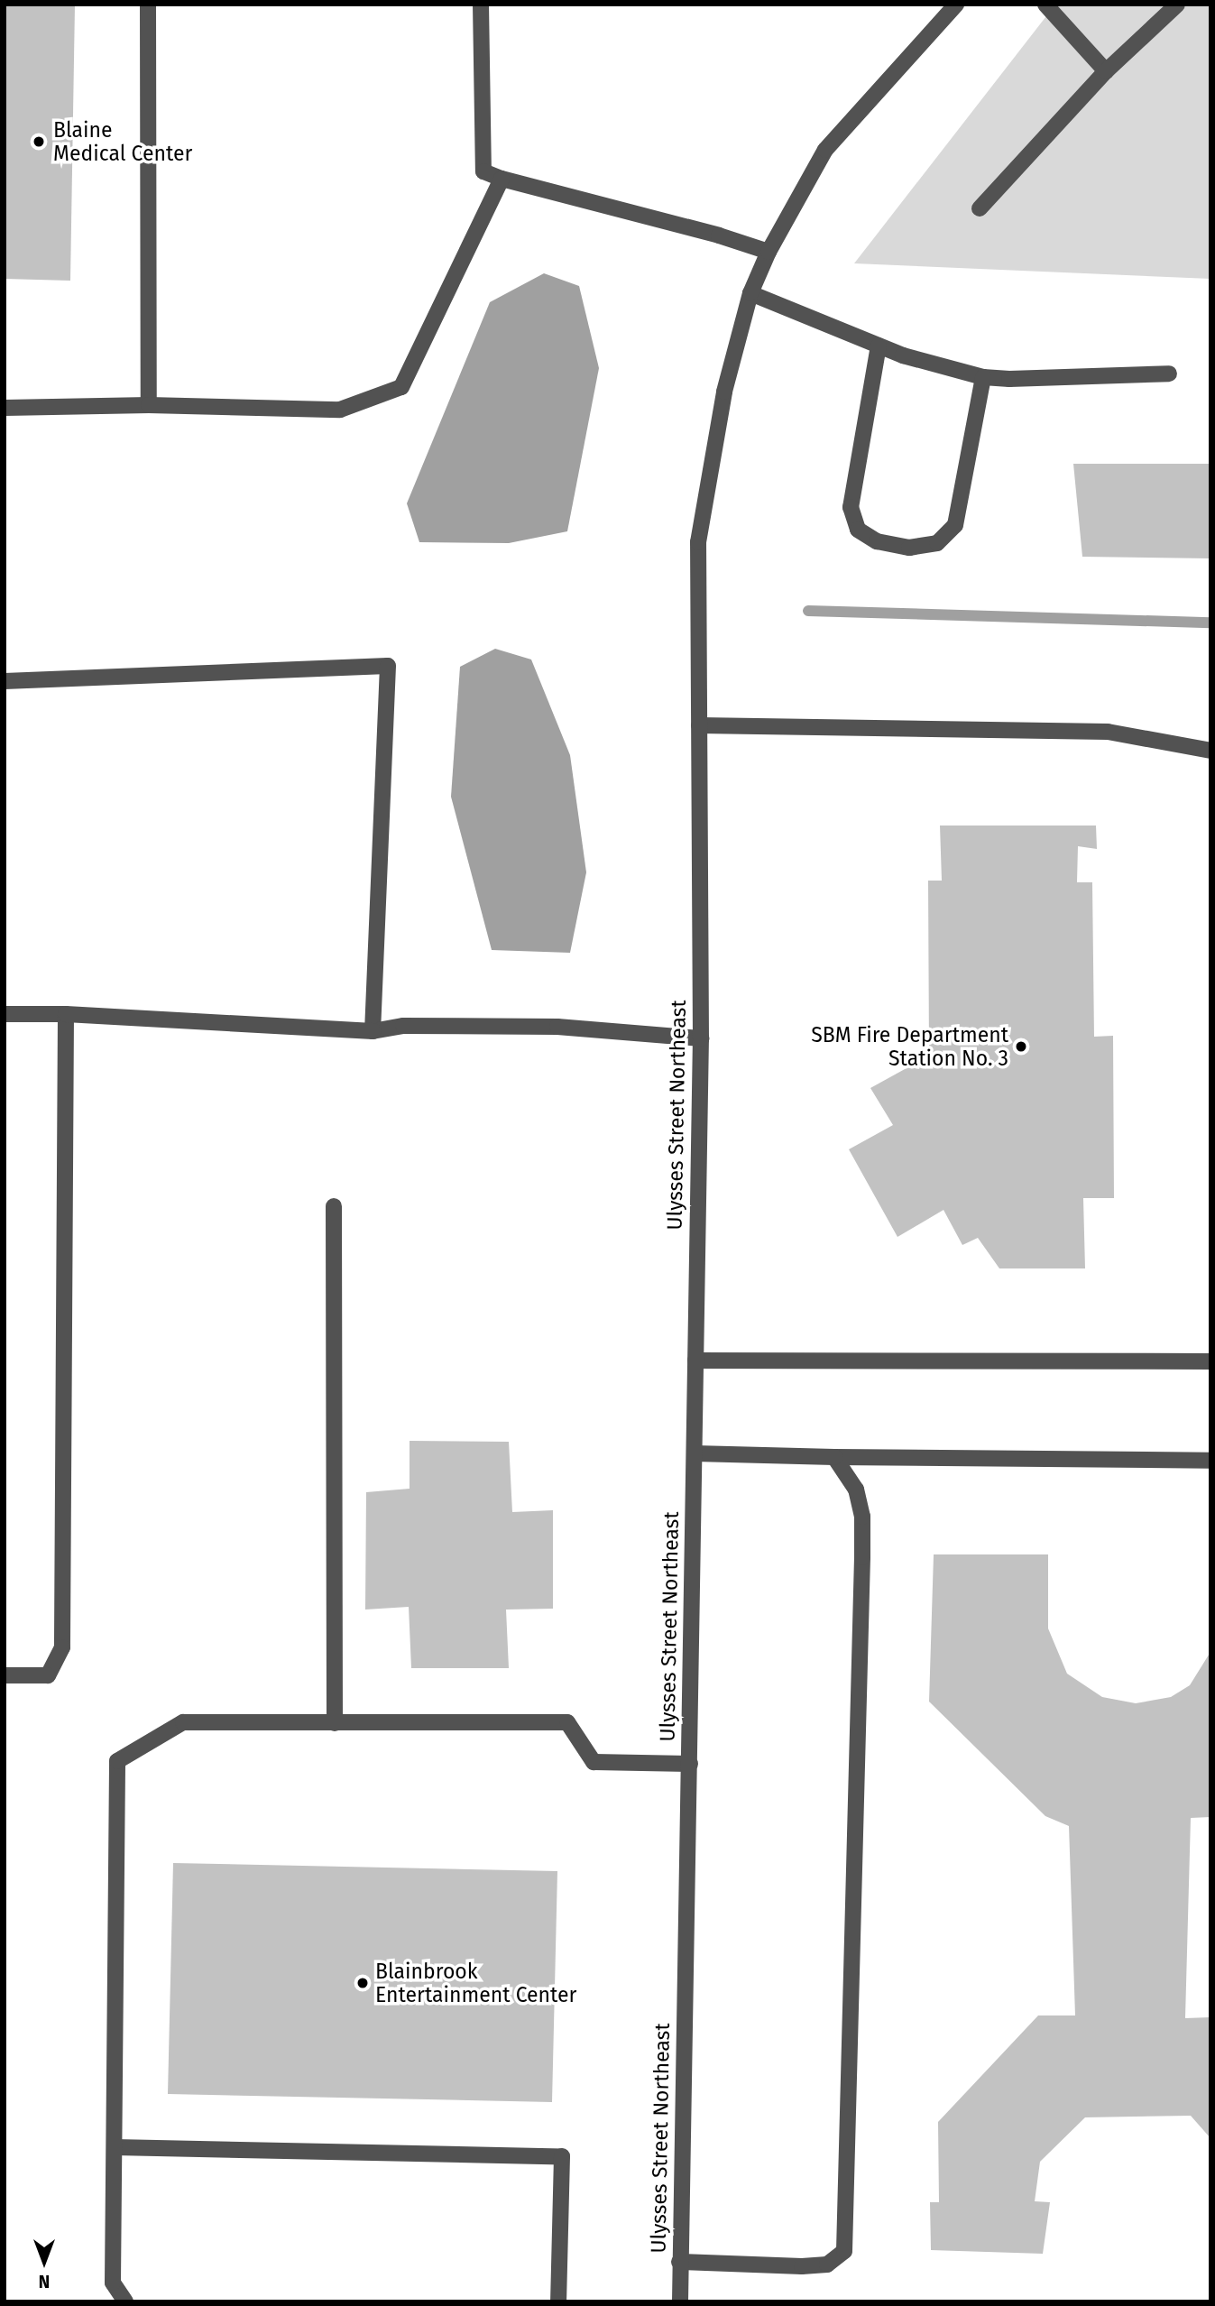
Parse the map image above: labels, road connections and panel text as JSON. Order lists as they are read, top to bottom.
{
  "streets": {
    "street": ["Ulysses Street Northeast"]
  },
  "places": ["Blaine Medical Center", "SBM Fire Department Station No. 3", "Blainbrook Entertainment Center"],
  "north": "bottom"
}
